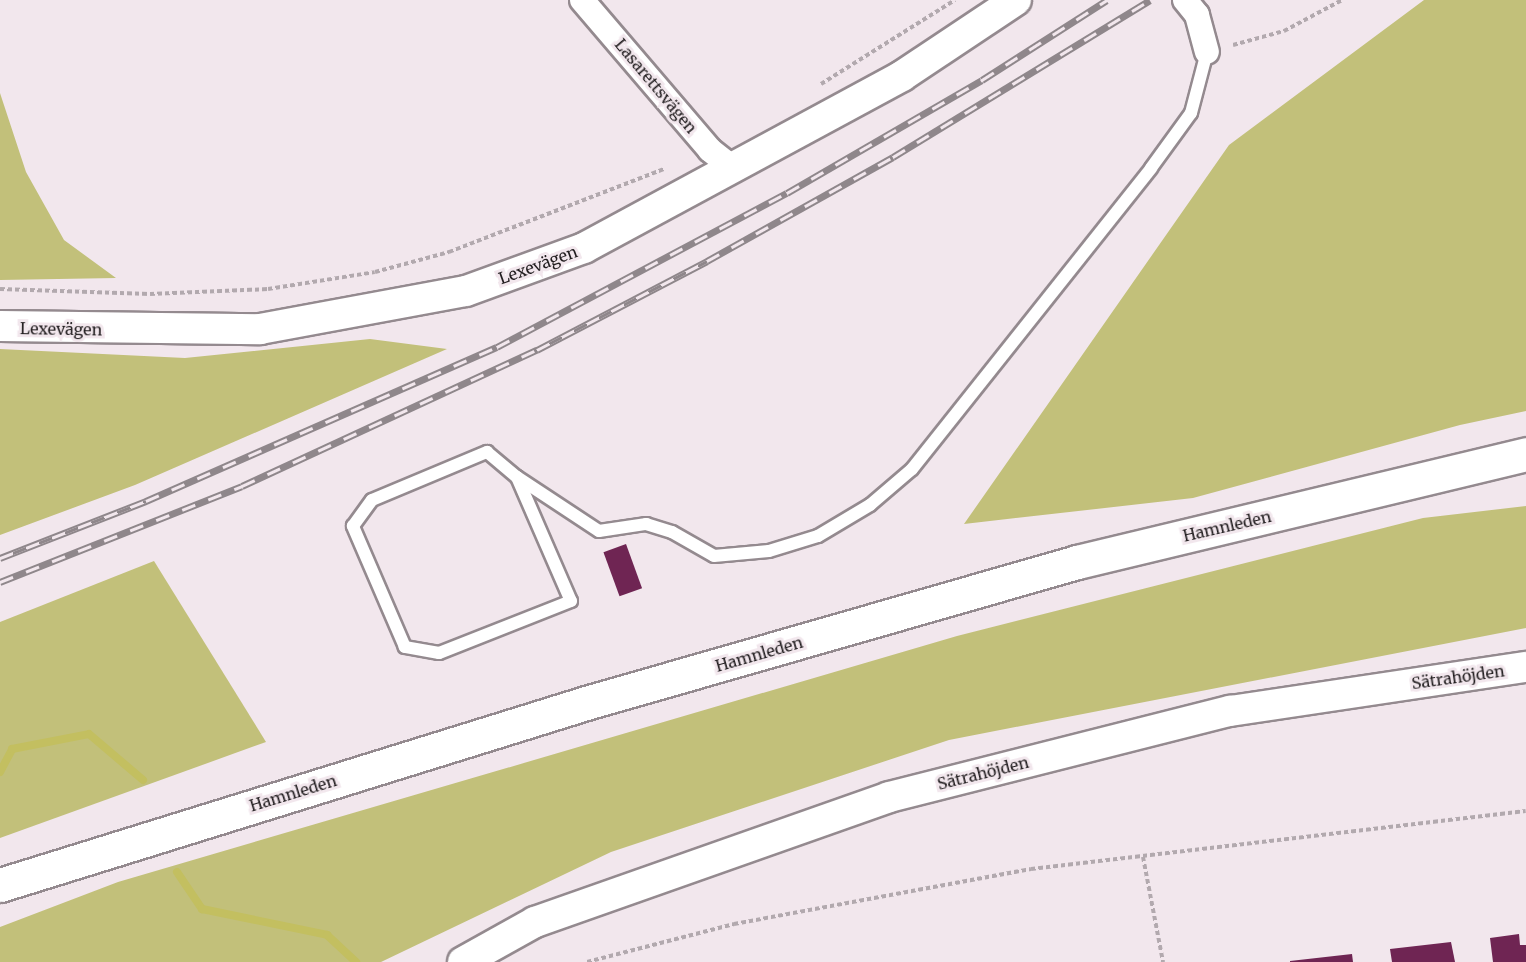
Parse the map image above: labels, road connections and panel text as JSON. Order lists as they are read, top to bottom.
{
  "streets": {
    "main road": ["Hamnleden"],
    "street": ["Lasarettsvägen", "Lexevägen", "Sätrahöjden"]
  },
  "crossings": [
    ["Lasarettsvägen", "Lexevägen"]
  ]
}
